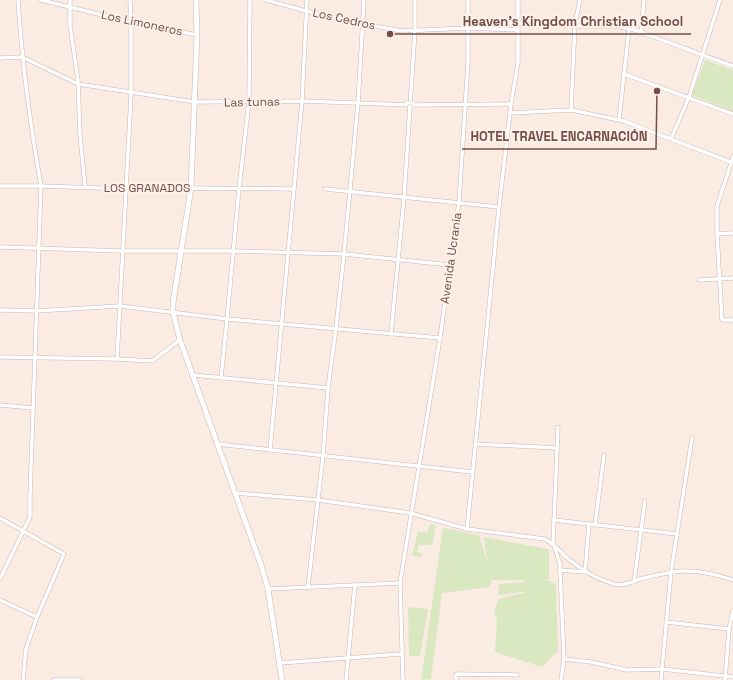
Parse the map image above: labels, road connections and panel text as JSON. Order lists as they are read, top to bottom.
{
  "streets": {
    "street": [
      "Los Cedros",
      "Los Limoneros",
      "Las tunas",
      "LOS GRANADOS",
      "Avenida Ucrania"
    ]
  },
  "crossings": [
    ["Los Cedros", "Avenida Ucrania"],
    ["Las tunas", "Avenida Ucrania"]
  ],
  "places": ["Heaven's Kingdom Christian School", "HOTEL TRAVEL ENCARNACIÓN"]
}
